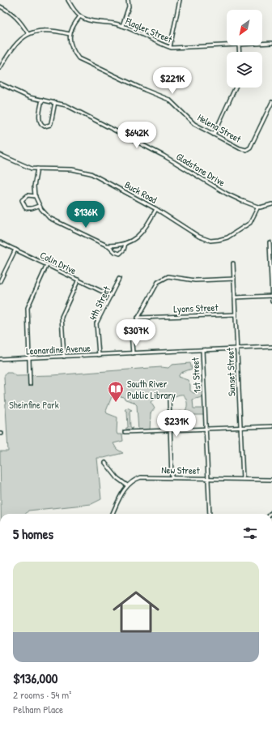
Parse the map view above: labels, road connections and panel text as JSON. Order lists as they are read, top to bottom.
{
  "streets": {
    "street": [
      "Flagler Street",
      "Helena Street",
      "Gladstone Drive",
      "Buck Road",
      "Colin Drive",
      "4th Street",
      "Lyons Street",
      "Leonardine Avenue",
      "Sunset Street",
      "1st Street",
      "New Street"
    ]
  },
  "crossings": [
    ["Gladstone Drive", "Buck Road"],
    ["Colin Drive", "4th Street"],
    ["4th Street", "Leonardine Avenue"],
    ["Lyons Street", "Sunset Street"],
    ["Leonardine Avenue", "Sunset Street"],
    ["Leonardine Avenue", "1st Street"],
    ["Sunset Street", "New Street"],
    ["1st Street", "New Street"]
  ],
  "parks": ["Sheinfine Park"],
  "places": {
    "library": ["South River Public Library"]
  },
  "north": "bottom left",
  "page": {
    "price": [
      "$221K",
      "$642K",
      "$136K",
      "$307K",
      "$231K"
    ],
    "heading": "5 homes",
    "list": [
      {
        "name": "$136,000",
        "note": "2 rooms · 54 m² · Pelham Place"
      }
    ]
  }
}
